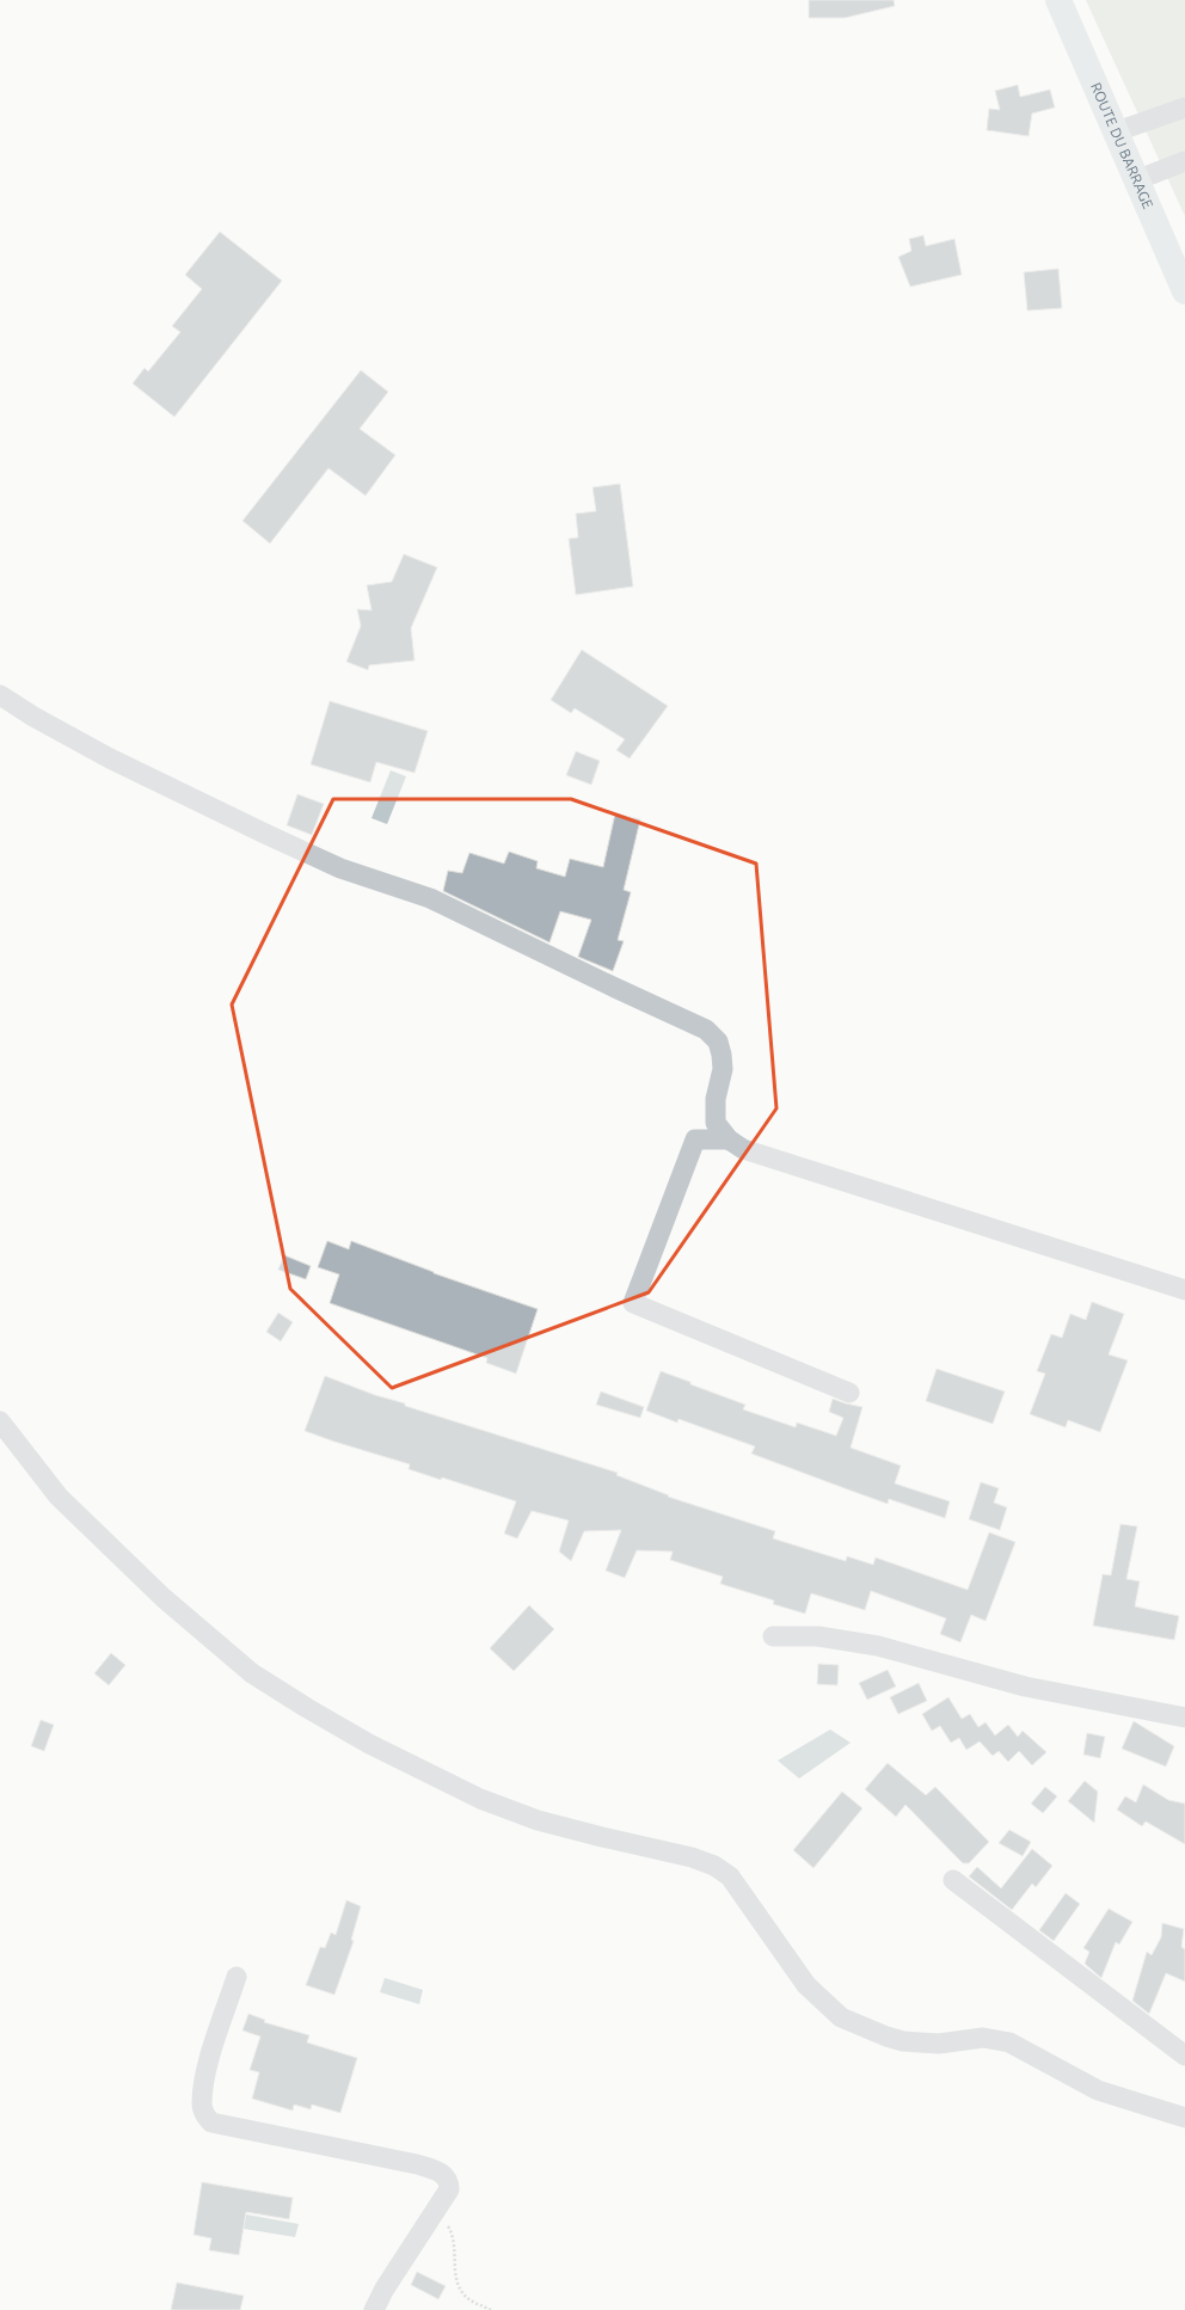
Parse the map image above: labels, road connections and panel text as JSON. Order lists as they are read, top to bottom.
{
  "streets": {
    "main road": ["ROUTE DU BARRAGE"]
  }
}
